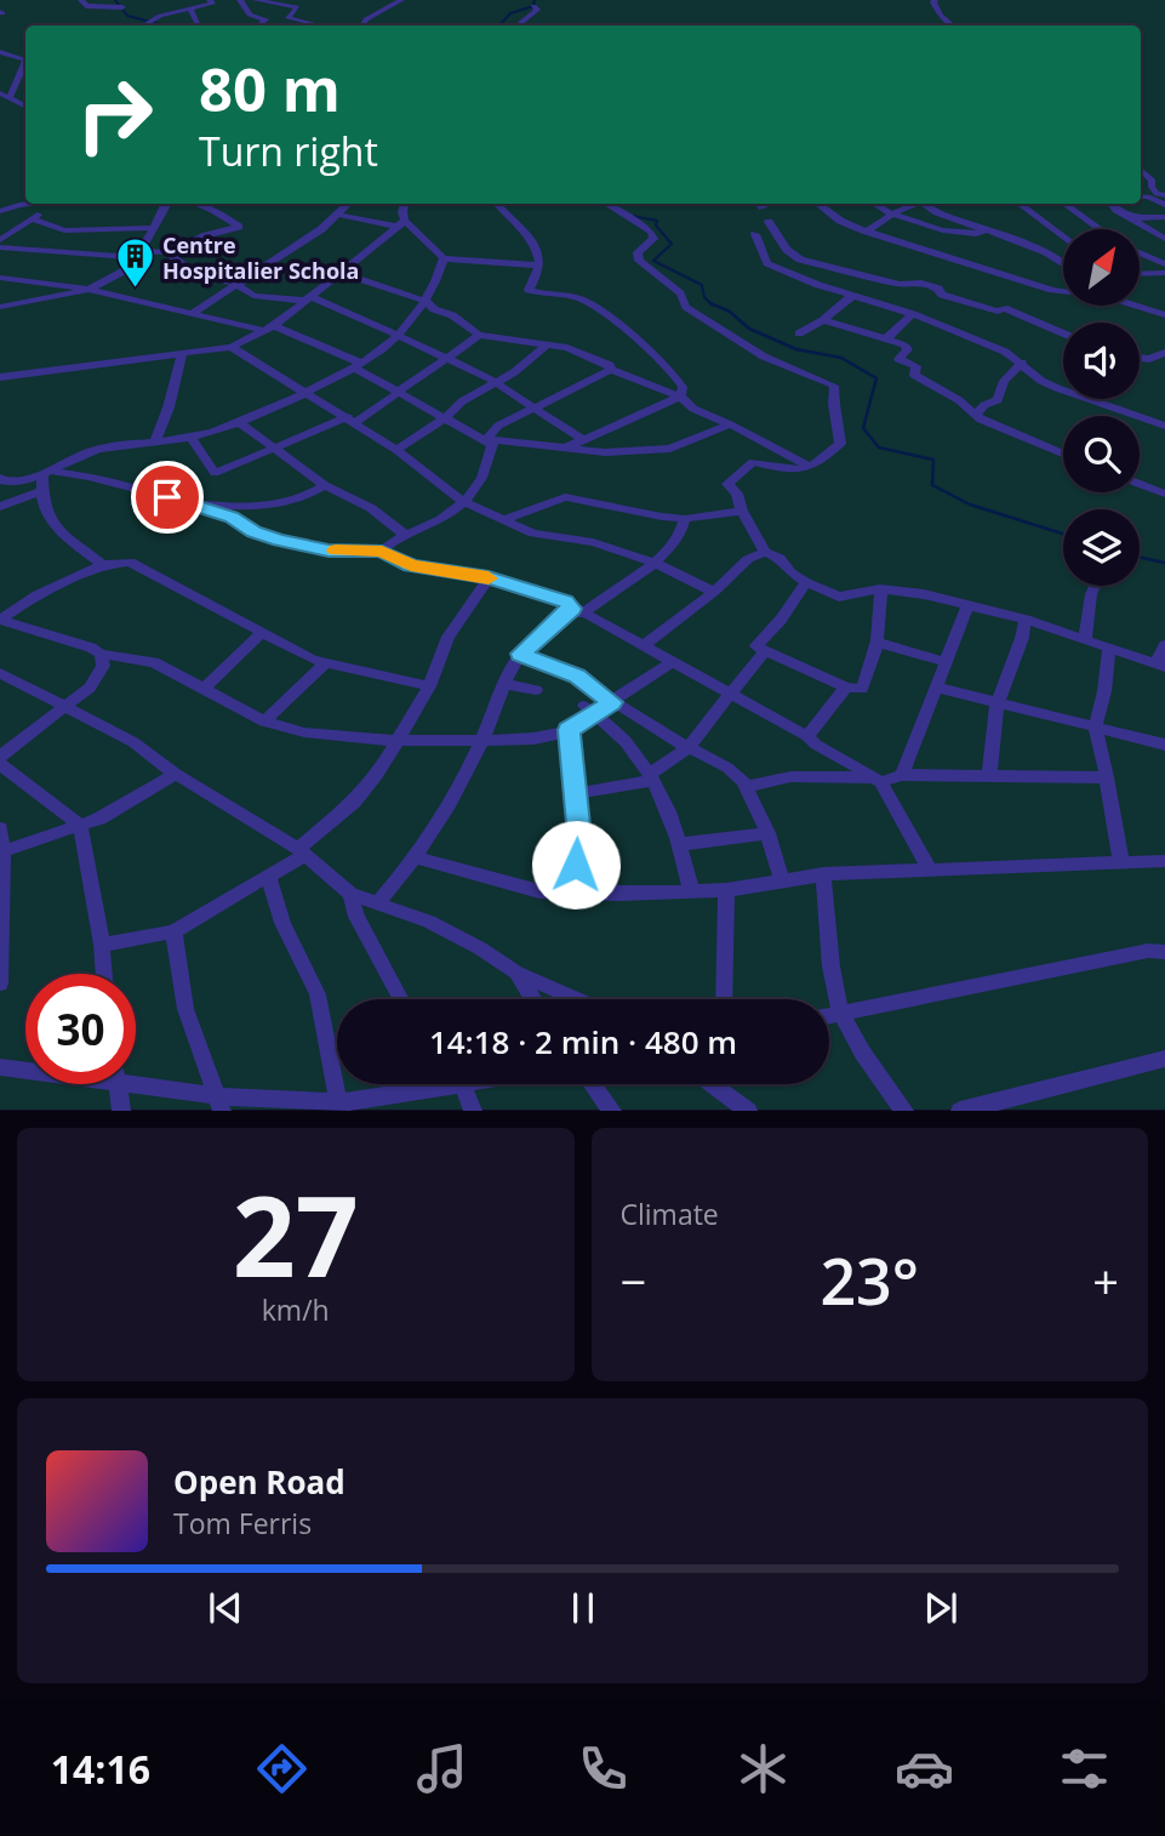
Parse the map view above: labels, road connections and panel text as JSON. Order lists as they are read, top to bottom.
{
  "places": {
    "building": ["Centre Hospitalier Schola"]
  },
  "north": "top right",
  "page": {
    "turn": ["80 m", "Turn right"],
    "limit": "30",
    "trip": "14:18 · 2 min · 480 m",
    "tile": [
      ["27", "km/h"],
      "Climate"
    ],
    "heat": ["−", "23°", "+"],
    "song": ["Open Road", "Tom Ferris"],
    "tabs": "14:16"
  }
}
